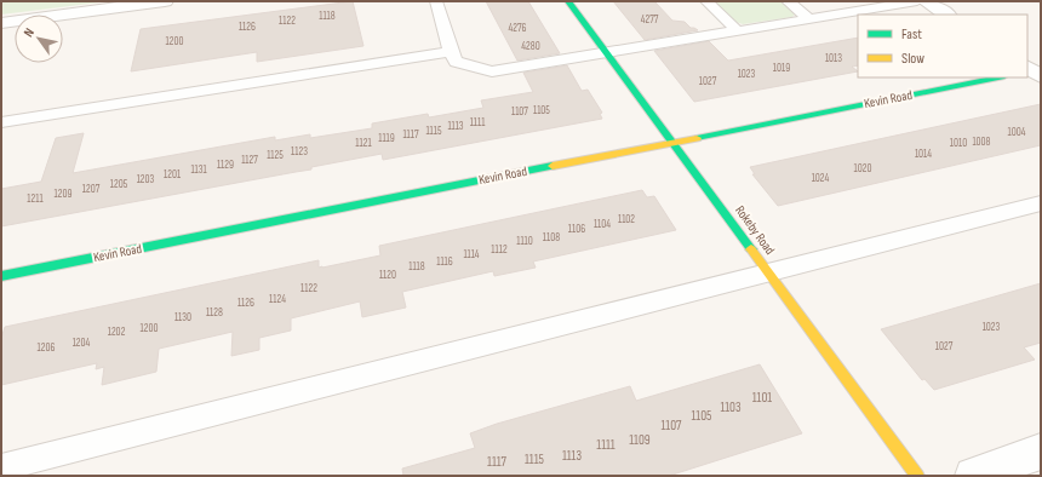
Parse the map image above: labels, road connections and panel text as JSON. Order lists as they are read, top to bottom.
{
  "streets": {
    "street": ["Kevin Road", "Rokeby Road"]
  },
  "crossings": [
    ["Kevin Road", "Rokeby Road"]
  ],
  "house_numbers": [
    "1118",
    "4277",
    "1122",
    "1126",
    "4276",
    "1200",
    "4280",
    "1013",
    "1019",
    "1023",
    "1027",
    "1105",
    "1107",
    "1111",
    "1113",
    "1115",
    "1004",
    "1117",
    "1119",
    "1008",
    "1121",
    "1010",
    "1123",
    "1014",
    "1125",
    "1127",
    "1129",
    "1020",
    "1131",
    "1201",
    "1024",
    "1203",
    "1205",
    "1207",
    "1209",
    "1211",
    "1102",
    "1104",
    "1106",
    "1108",
    "1110",
    "1112",
    "1114",
    "1116",
    "1118",
    "1120",
    "1122",
    "1124",
    "1126",
    "1128",
    "1130",
    "1023",
    "1200",
    "1202",
    "1204",
    "1027",
    "1206",
    "1101",
    "1103",
    "1105",
    "1107",
    "1109",
    "1111",
    "1113",
    "1115",
    "1117"
  ],
  "legend": ["Fast", "Slow"],
  "north": "top left"
}
